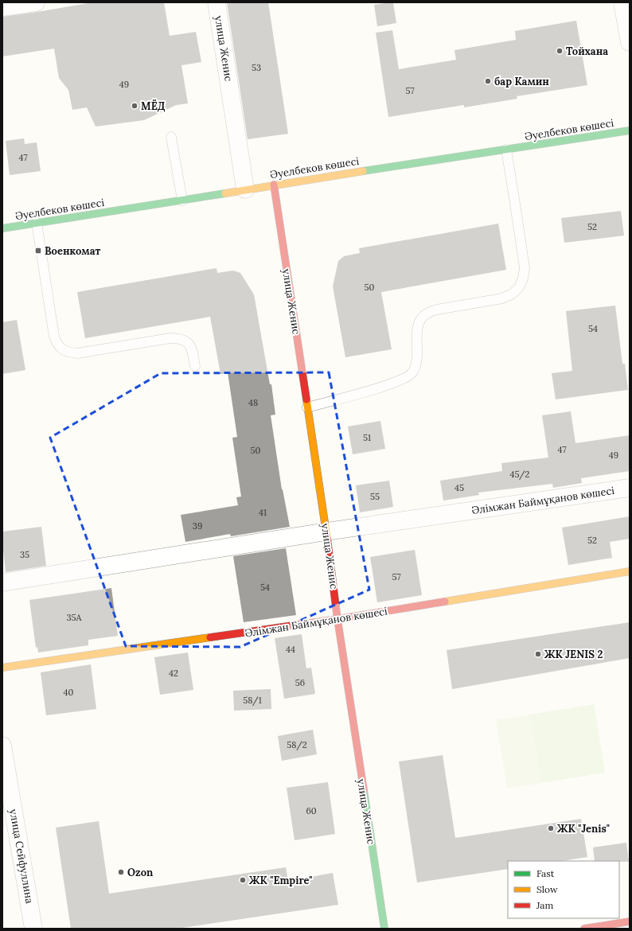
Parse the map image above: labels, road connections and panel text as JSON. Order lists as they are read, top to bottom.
{
  "streets": {
    "street": [
      "улица Женис",
      "Әуелбеков көшесі",
      "Әлімжан Баймұқанов көшесі",
      "улица Сейфуллина"
    ]
  },
  "crossings": [
    ["улица Женис", "Әуелбеков көшесі"],
    ["улица Женис", "Әлімжан Баймұқанов көшесі"]
  ],
  "places": {
    "other": [
      "Тойхана",
      "бар Камин",
      "МЁД",
      "ЖК JENIS 2",
      "ЖК \"Jenis\"",
      "Ozon",
      "ЖК \"Empire\""
    ],
    "transit": ["Военкомат"]
  },
  "house_numbers": [
    "53",
    "49",
    "57",
    "47",
    "52",
    "50",
    "54",
    "48",
    "51",
    "47",
    "50",
    "49",
    "45/2",
    "45",
    "55",
    "41",
    "39",
    "52",
    "35",
    "57",
    "54",
    "35А",
    "44",
    "42",
    "56",
    "40",
    "58/1",
    "58/2",
    "60"
  ],
  "legend": ["Fast", "Slow", "Jam"]
}
